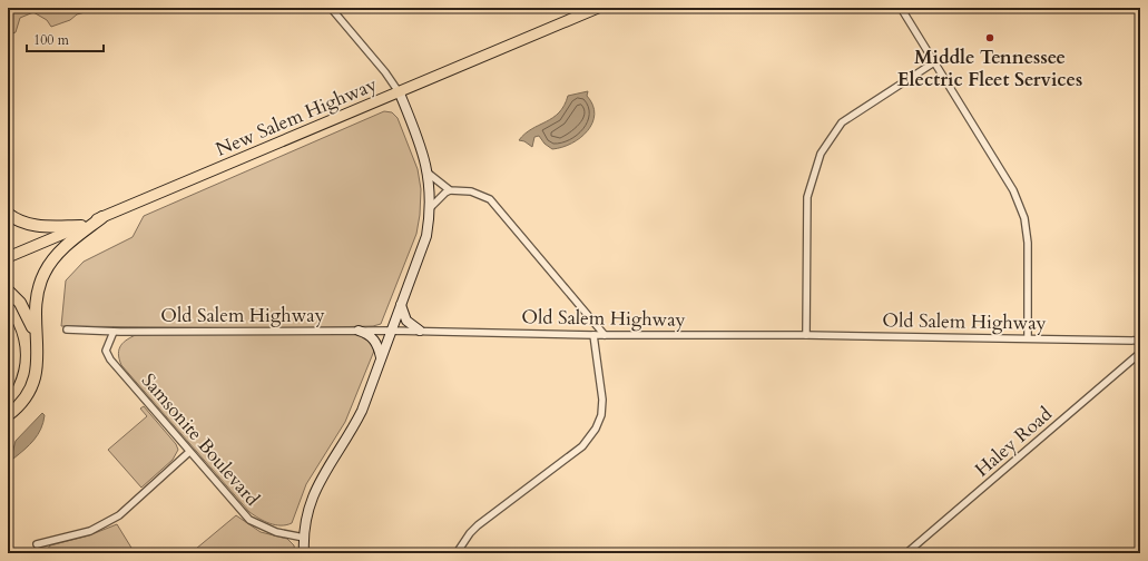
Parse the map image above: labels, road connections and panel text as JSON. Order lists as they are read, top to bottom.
{
  "streets": {
    "main road": ["New Salem Highway"],
    "street": ["Old Salem Highway", "Samsonite Boulevard", "Haley Road"]
  },
  "crossings": [
    ["Old Salem Highway", "Samsonite Boulevard"]
  ],
  "places": ["Middle Tennessee Electric Fleet Services"],
  "scale_bar": "100 m"
}
